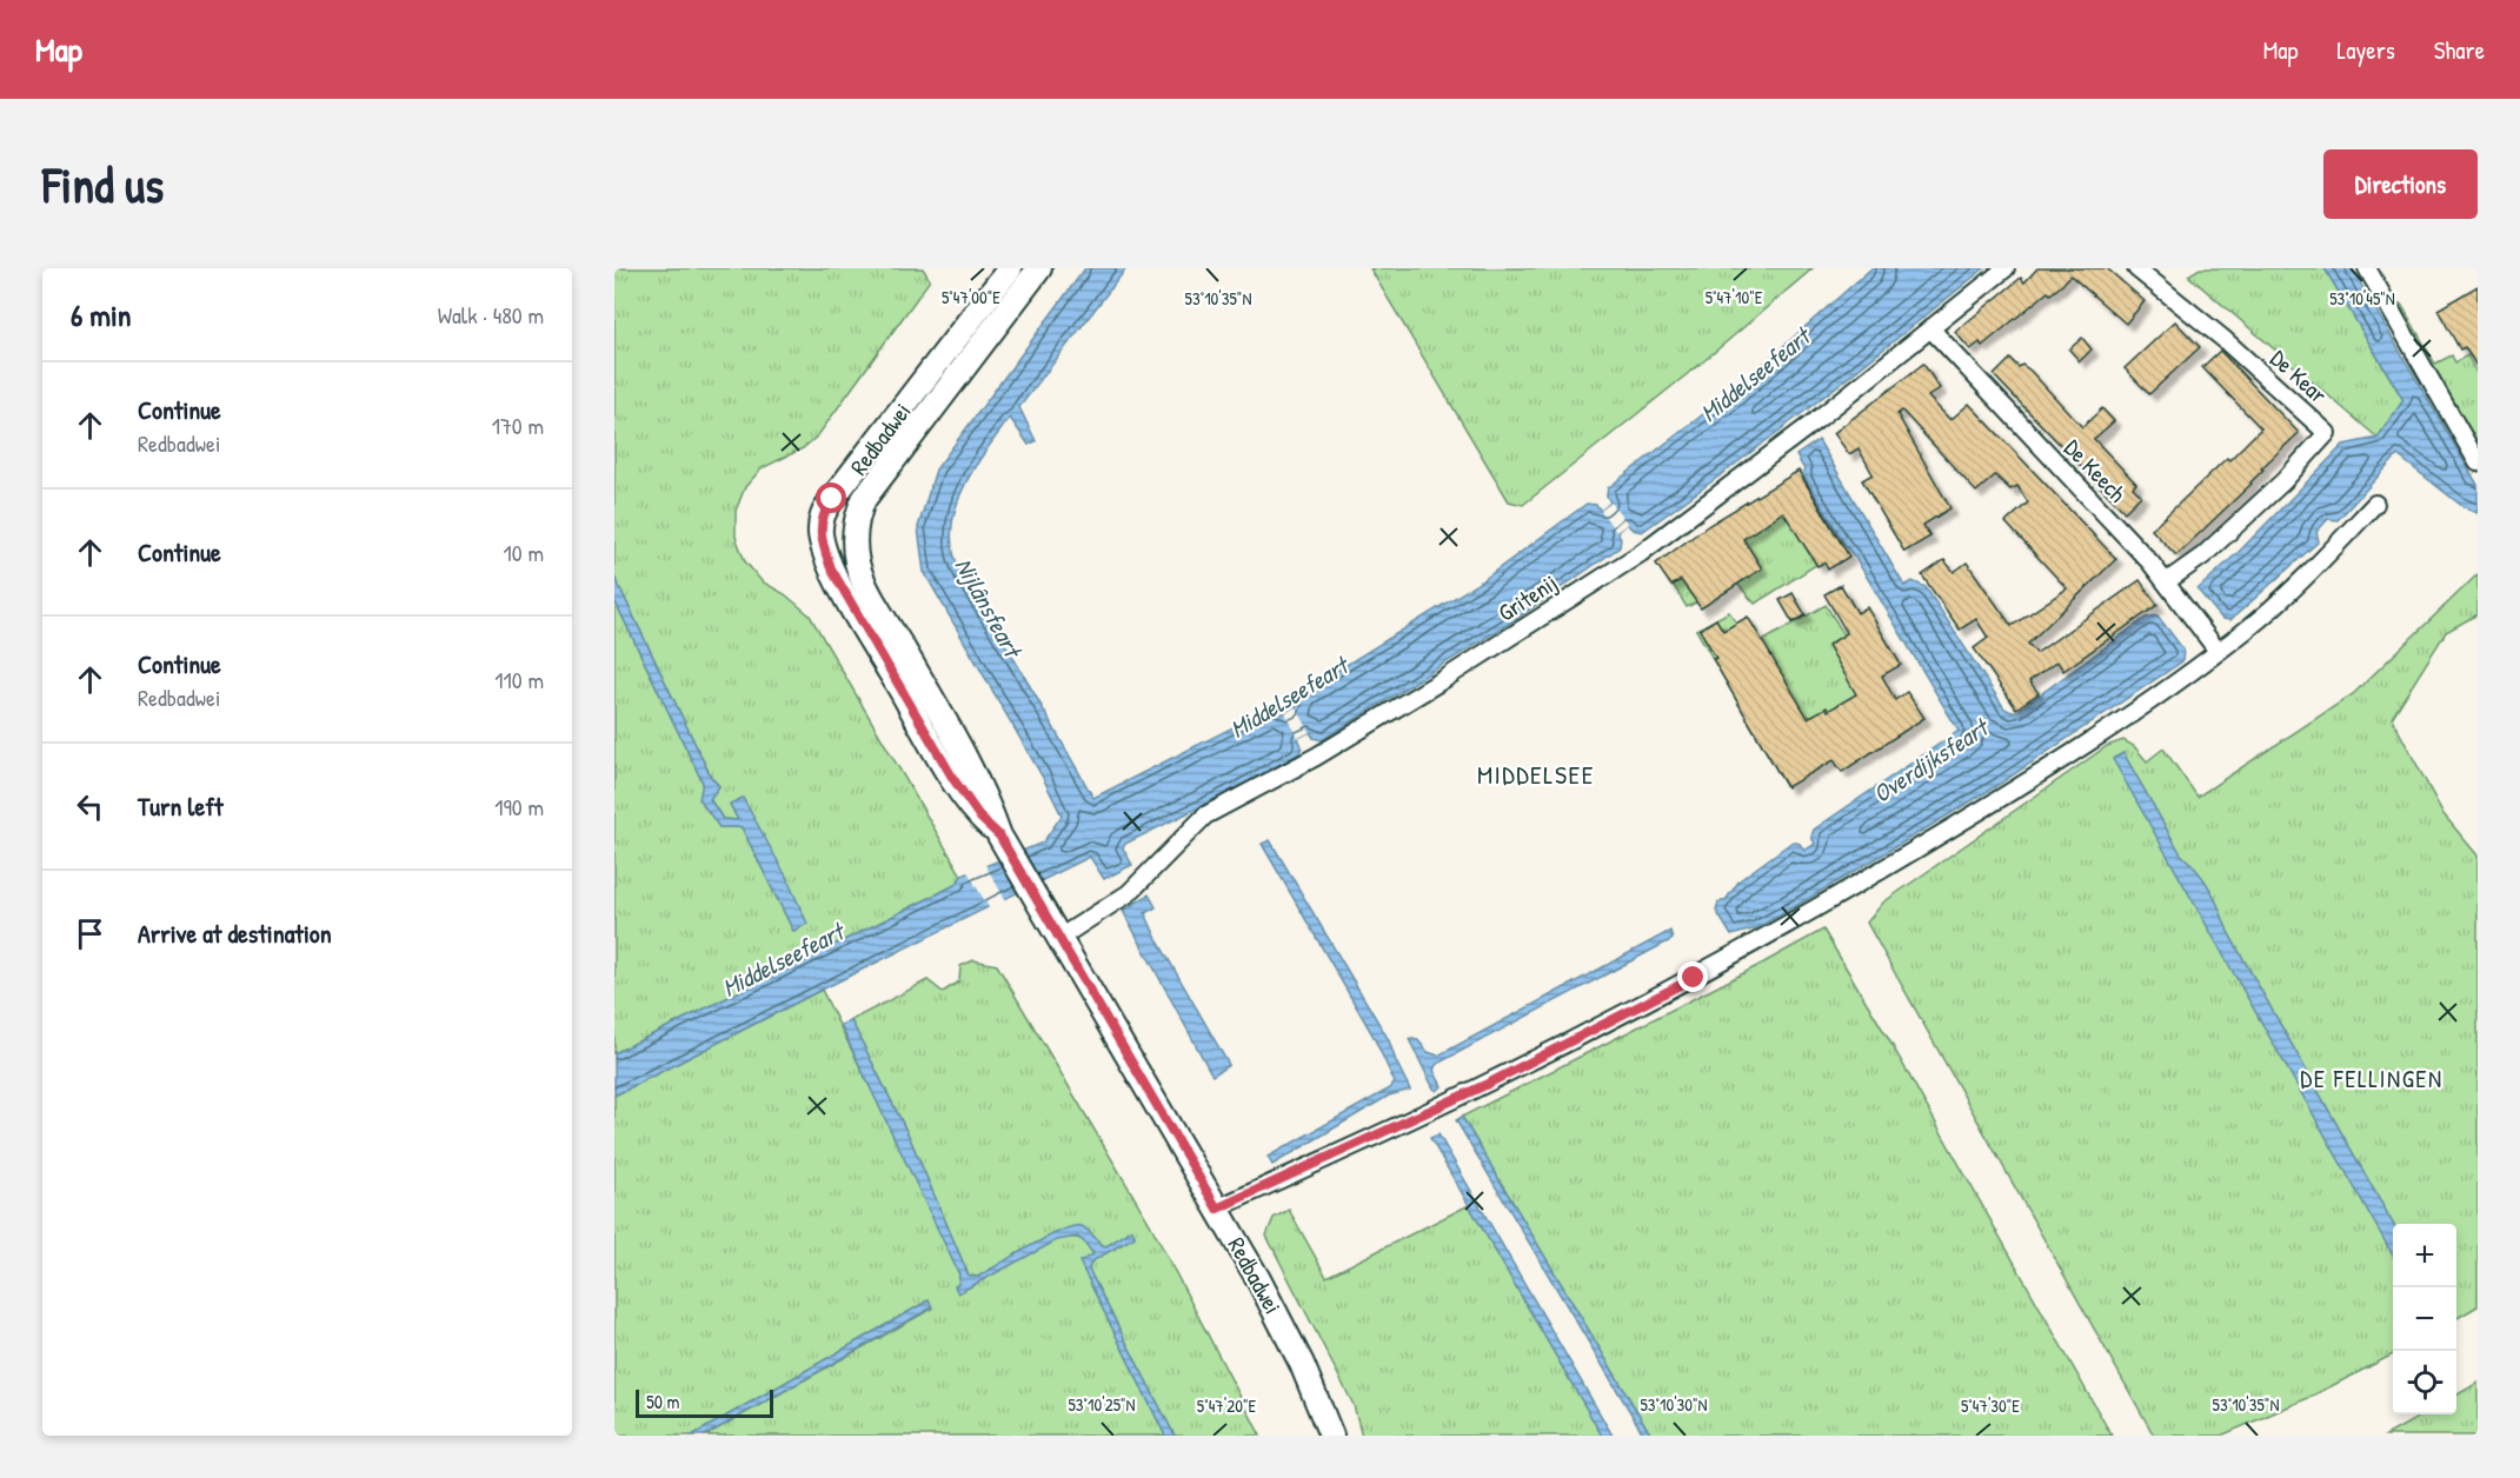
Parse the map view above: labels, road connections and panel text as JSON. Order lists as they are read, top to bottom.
{
  "streets": {
    "street": [
      "De Kear",
      "Redbadwei",
      "De Keech",
      "Gritenij"
    ]
  },
  "crossings": [
    ["De Kear", "De Keech"],
    ["Redbadwei", "Gritenij"],
    ["De Keech", "Gritenij"]
  ],
  "districts": ["MIDDELSEE", "DE FELLINGEN"],
  "water": ["Middelseefeart", "Nijlânsfeart", "Overdijksfeart"],
  "scale_bar": "50 m",
  "page": {
    "header": "Map",
    "nav": ["Map", "Layers", "Share"],
    "buttons": "Directions",
    "title": "Find us",
    "heading": ["6 min", "Walk · 480 m"],
    "list": [
      ["Continue", "Redbadwei", "170 m"],
      ["Continue", "10 m"],
      ["Continue", "Redbadwei", "110 m"],
      ["Turn left", "190 m"],
      "Arrive at destination"
    ],
    "map_buttons": ["+", "−"],
    "scale": "50 m"
  },
  "coordinates": [
    "5°47'00\"E",
    "5°47'10\"E",
    "53°10'35\"N",
    "53°10'45\"N",
    "53°10'25\"N",
    "53°10'30\"N",
    "5°47'20\"E",
    "5°47'30\"E"
  ]
}
